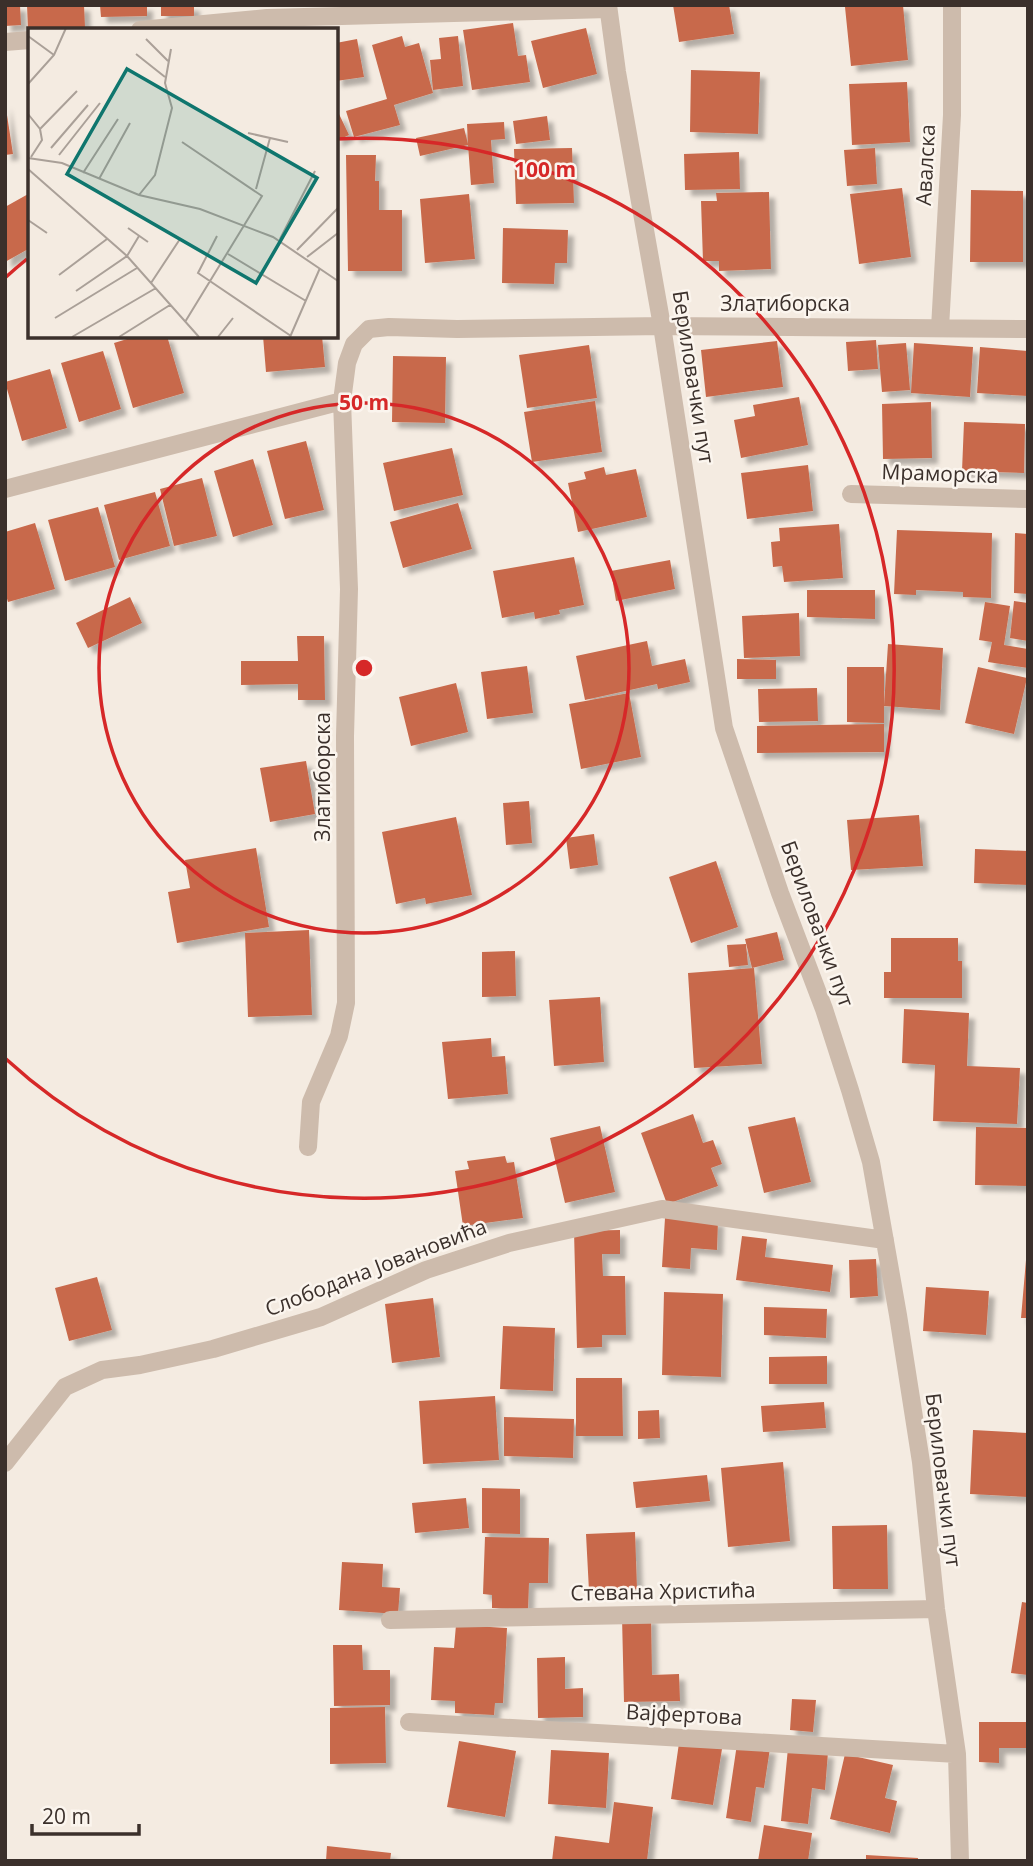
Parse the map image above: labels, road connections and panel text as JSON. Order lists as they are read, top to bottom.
{
  "streets": {
    "street": [
      "Авалска",
      "Златиборска",
      "Бериловачки пут",
      "Мраморска",
      "Слободана Јовановића",
      "Стевана Христића",
      "Вајфертова"
    ]
  },
  "crossings": [
    ["Авалска", "Златиборска"],
    ["Златиборска", "Бериловачки пут"],
    ["Бериловачки пут", "Слободана Јовановића"],
    ["Бериловачки пут", "Стевана Христића"],
    ["Бериловачки пут", "Вајфертова"]
  ],
  "scale_bar": "20 m",
  "rings": ["100 m", "50 m"]
}
